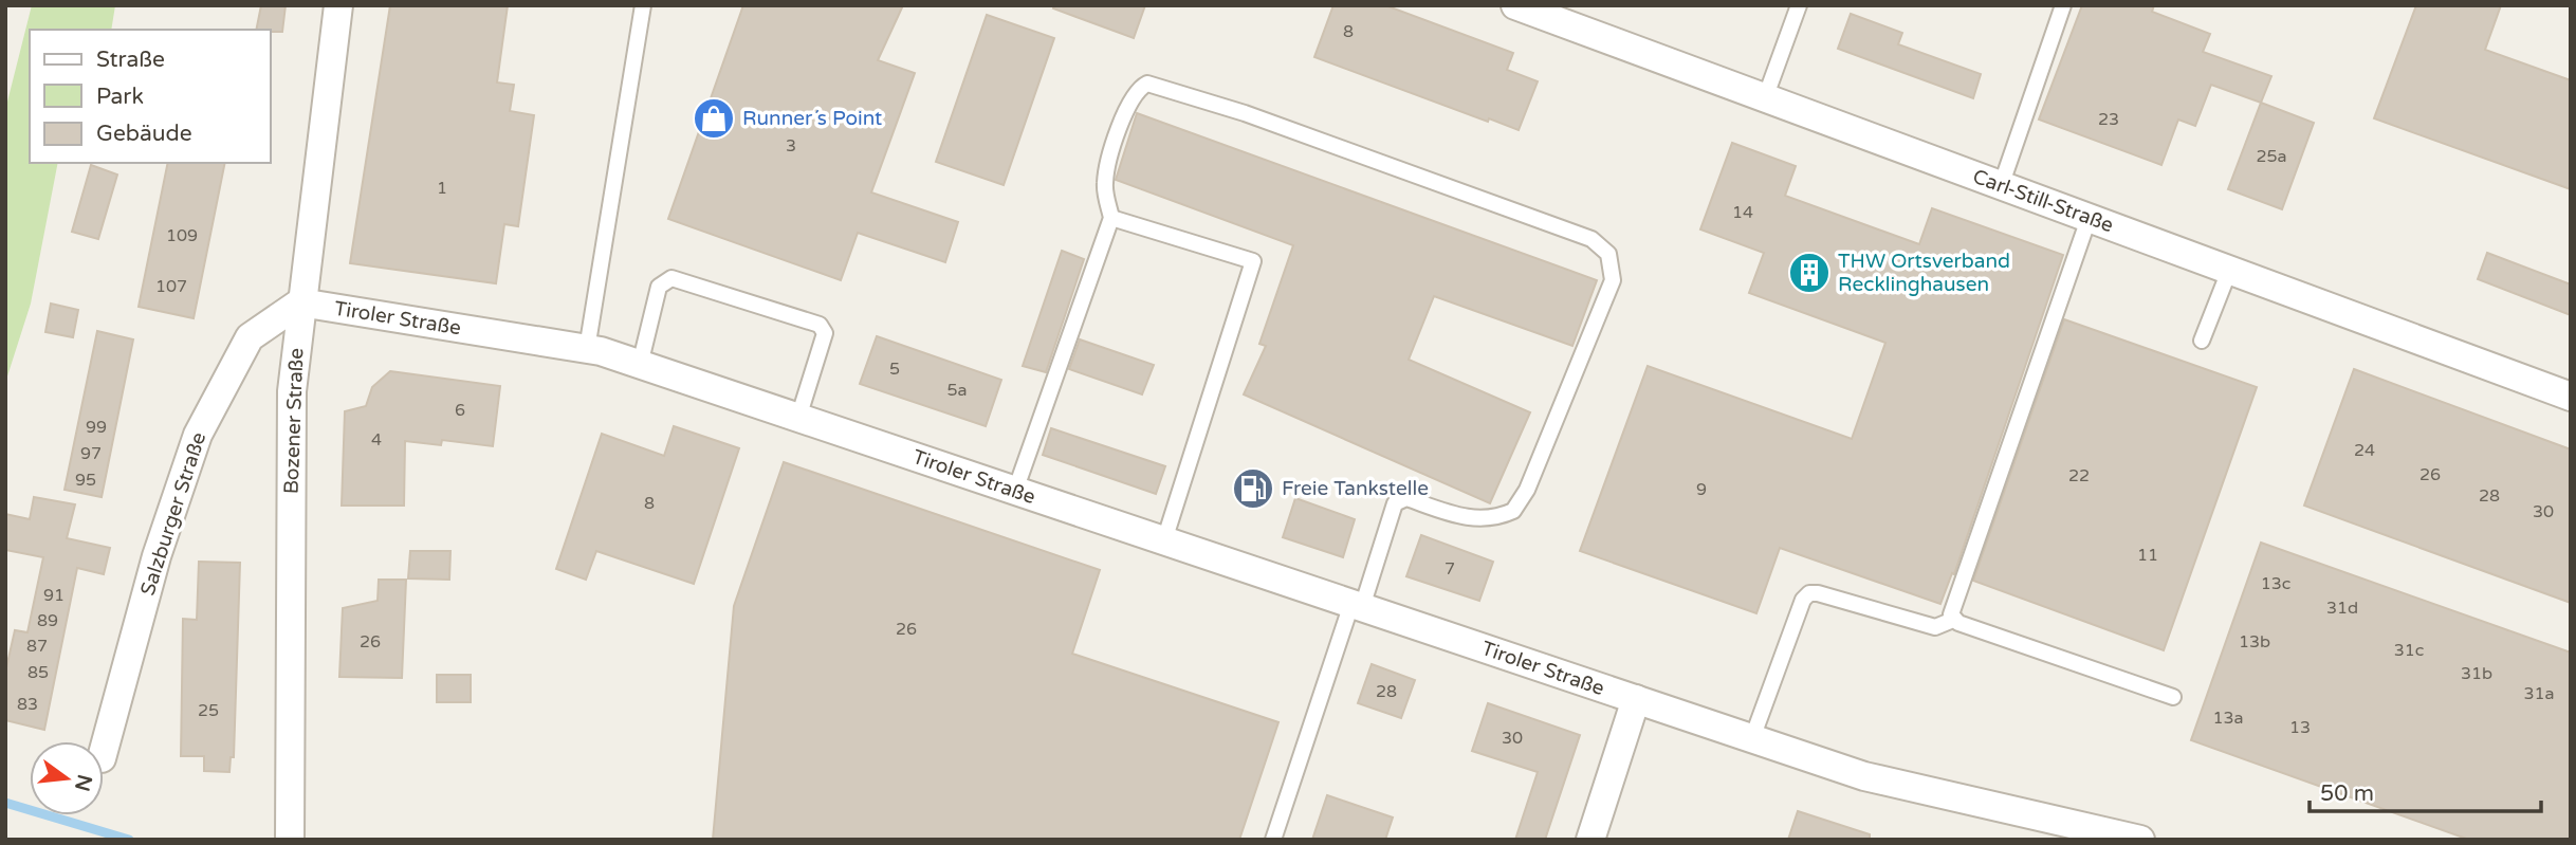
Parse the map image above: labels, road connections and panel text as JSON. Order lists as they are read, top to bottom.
{
  "streets": {
    "street": [
      "Carl-Still-Straße",
      "Tiroler Straße",
      "Bozener Straße",
      "Salzburger Straße"
    ]
  },
  "crossings": [
    ["Tiroler Straße", "Bozener Straße"],
    ["Tiroler Straße", "Salzburger Straße"],
    ["Bozener Straße", "Salzburger Straße"]
  ],
  "places": {
    "shop": ["Runner´s Point"],
    "building": ["THW Ortsverband Recklinghausen"],
    "fuel station": ["Freie Tankstelle"]
  },
  "house_numbers": [
    "8",
    "23",
    "3",
    "25a",
    "1",
    "14",
    "109",
    "107",
    "5",
    "5a",
    "6",
    "99",
    "4",
    "24",
    "97",
    "26",
    "22",
    "95",
    "9",
    "28",
    "8",
    "30",
    "11",
    "7",
    "13c",
    "91",
    "31d",
    "89",
    "26",
    "26",
    "13b",
    "87",
    "31c",
    "85",
    "31b",
    "28",
    "31a",
    "83",
    "25",
    "13a",
    "13",
    "30"
  ],
  "legend": ["Straße", "Park", "Gebäude"],
  "scale_bar": "50 m",
  "north": "right"
}
